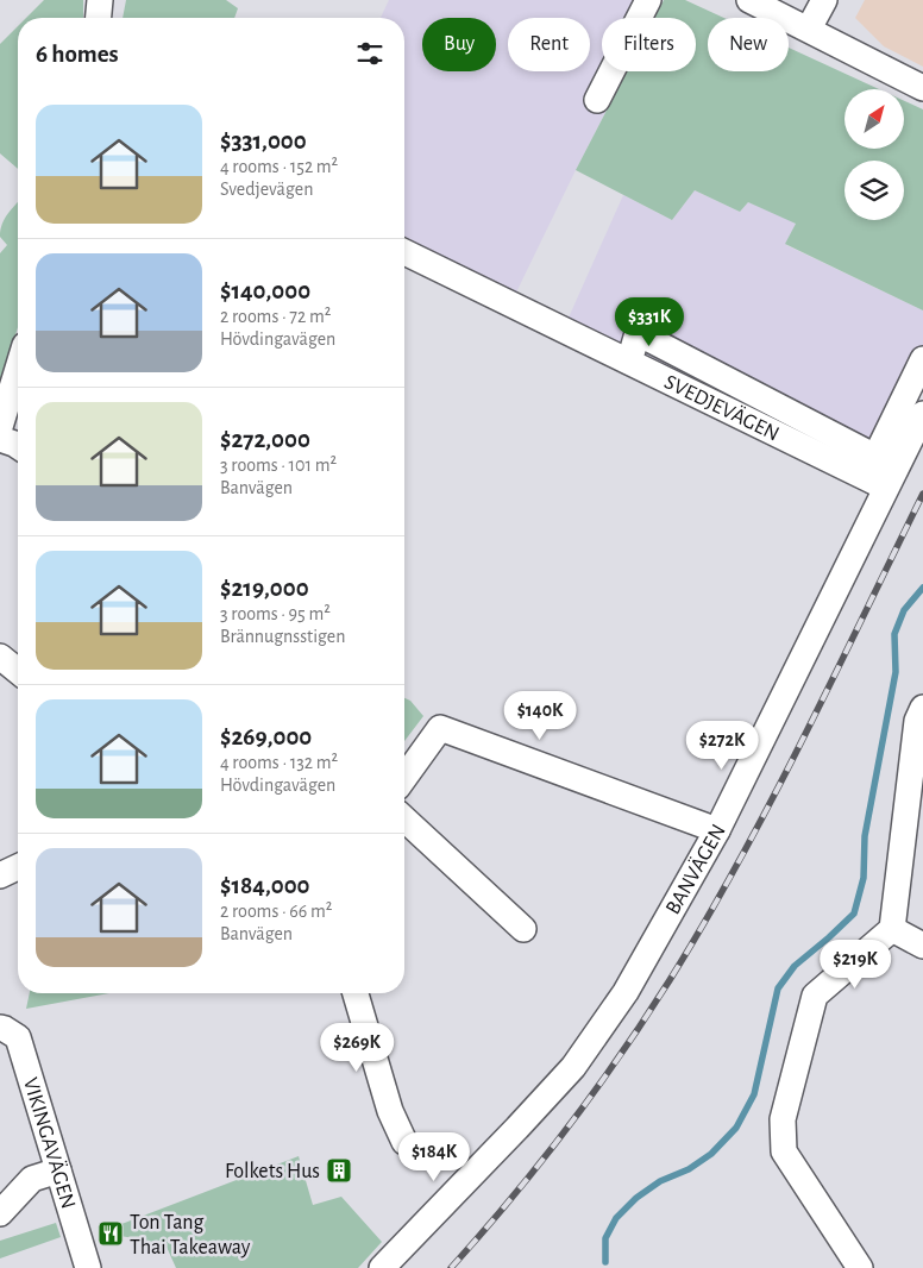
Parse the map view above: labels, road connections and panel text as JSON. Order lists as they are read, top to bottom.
{
  "streets": {
    "street": ["SVEDJEVÄGEN", "BANVÄGEN", "VIKINGAVÄGEN"]
  },
  "crossings": [
    ["SVEDJEVÄGEN", "BANVÄGEN"]
  ],
  "places": {
    "building": ["Folkets Hus"],
    "restaurant": ["Ton Tang Thai Takeaway"]
  },
  "north": "top right",
  "page": {
    "chip": [
      "Buy",
      "Rent",
      "Filters",
      "New"
    ],
    "heading": "6 homes",
    "list": [
      {
        "name": "$331,000",
        "note": "4 rooms · 152 m² · Svedjevägen"
      },
      {
        "name": "$140,000",
        "note": "2 rooms · 72 m² · Hövdingavägen"
      },
      {
        "name": "$272,000",
        "note": "3 rooms · 101 m² · Banvägen"
      },
      {
        "name": "$219,000",
        "note": "3 rooms · 95 m² · Brännugnsstigen"
      },
      {
        "name": "$269,000",
        "note": "4 rooms · 132 m² · Hövdingavägen"
      },
      {
        "name": "$184,000",
        "note": "2 rooms · 66 m² · Banvägen"
      }
    ],
    "price": [
      "$331K",
      "$140K",
      "$272K",
      "$219K",
      "$269K",
      "$184K"
    ]
  }
}
